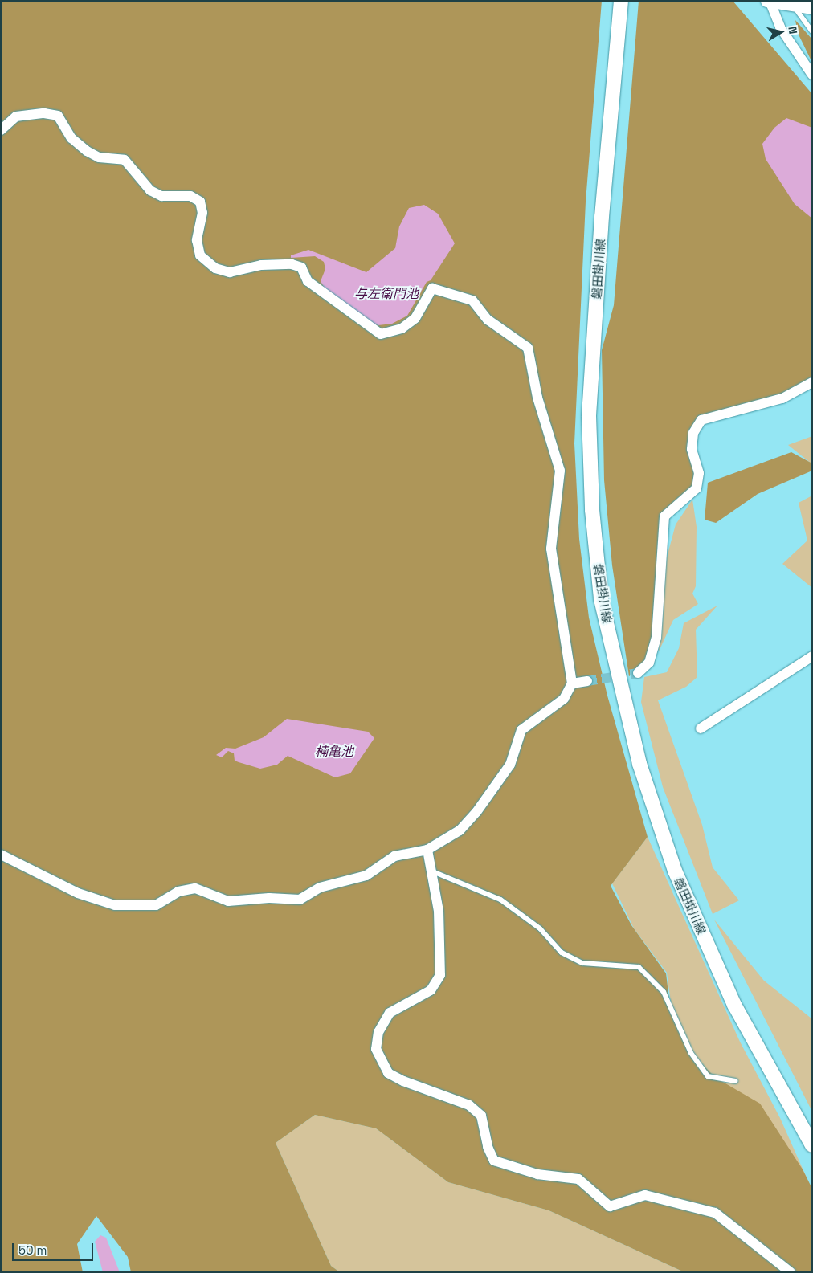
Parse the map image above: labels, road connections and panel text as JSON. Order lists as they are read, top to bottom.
{
  "streets": {
    "main road": ["磐田掛川線"]
  },
  "water": ["与左衛門池", "楠亀池"],
  "scale_bar": "50 m",
  "north": "right"
}
